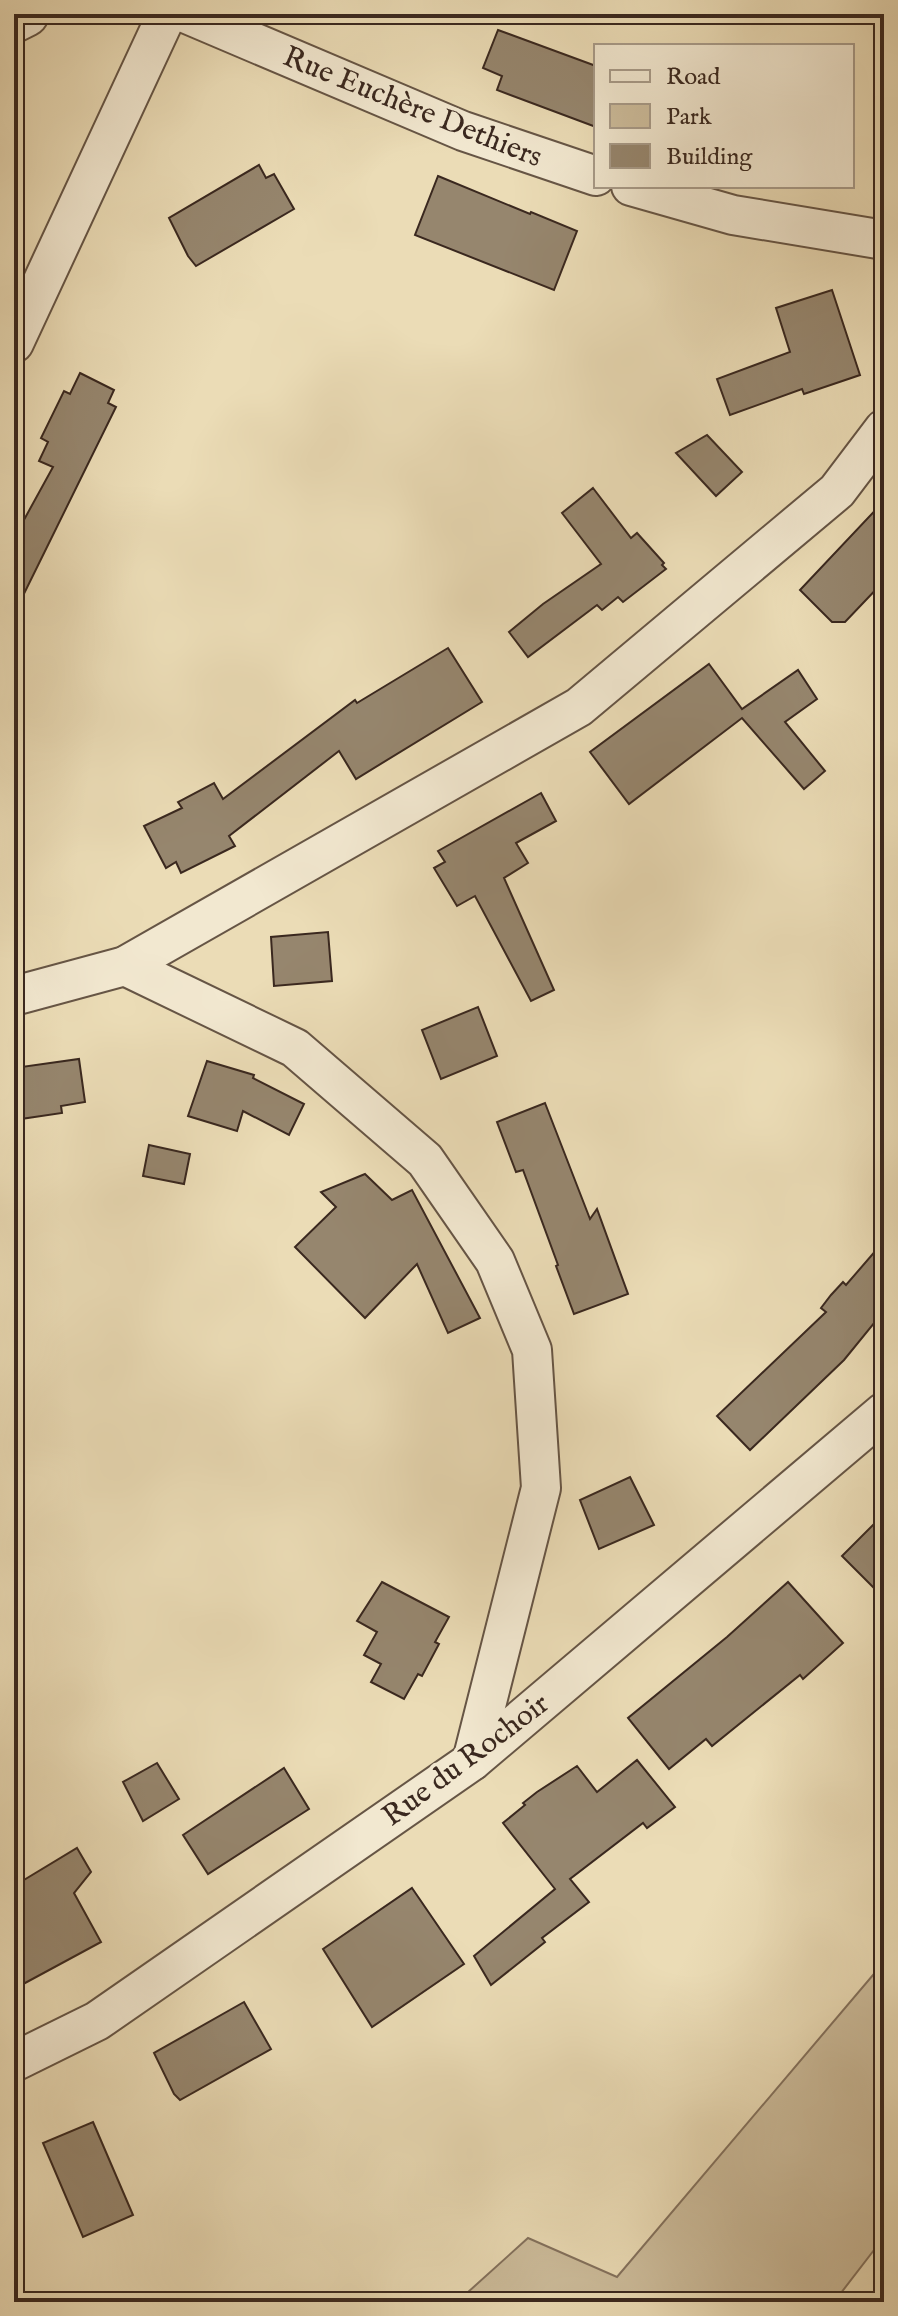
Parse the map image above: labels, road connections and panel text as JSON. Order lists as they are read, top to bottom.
{
  "streets": {
    "street": ["Rue Euchère Dethiers", "Rue du Rochoir"]
  },
  "legend": ["Road", "Park", "Building"]
}
